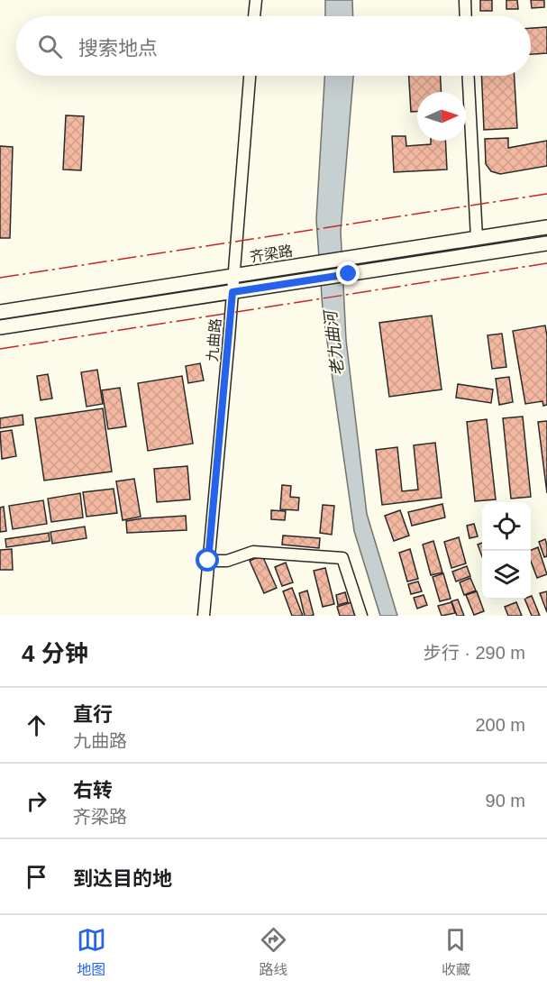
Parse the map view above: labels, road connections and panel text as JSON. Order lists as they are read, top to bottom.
{
  "streets": {
    "main road": ["齐梁路"],
    "street": ["九曲路"]
  },
  "crossings": [
    ["齐梁路", "九曲路"]
  ],
  "water": ["老九曲河"],
  "north": "right",
  "page": {
    "search": "搜索地点",
    "heading": ["4 分钟", "步行 · 290 m"],
    "list": [
      ["直行", "九曲路", "200 m"],
      ["右转", "齐梁路", "90 m"],
      "到达目的地"
    ],
    "nav": ["地图", "路线", "收藏"]
  }
}
